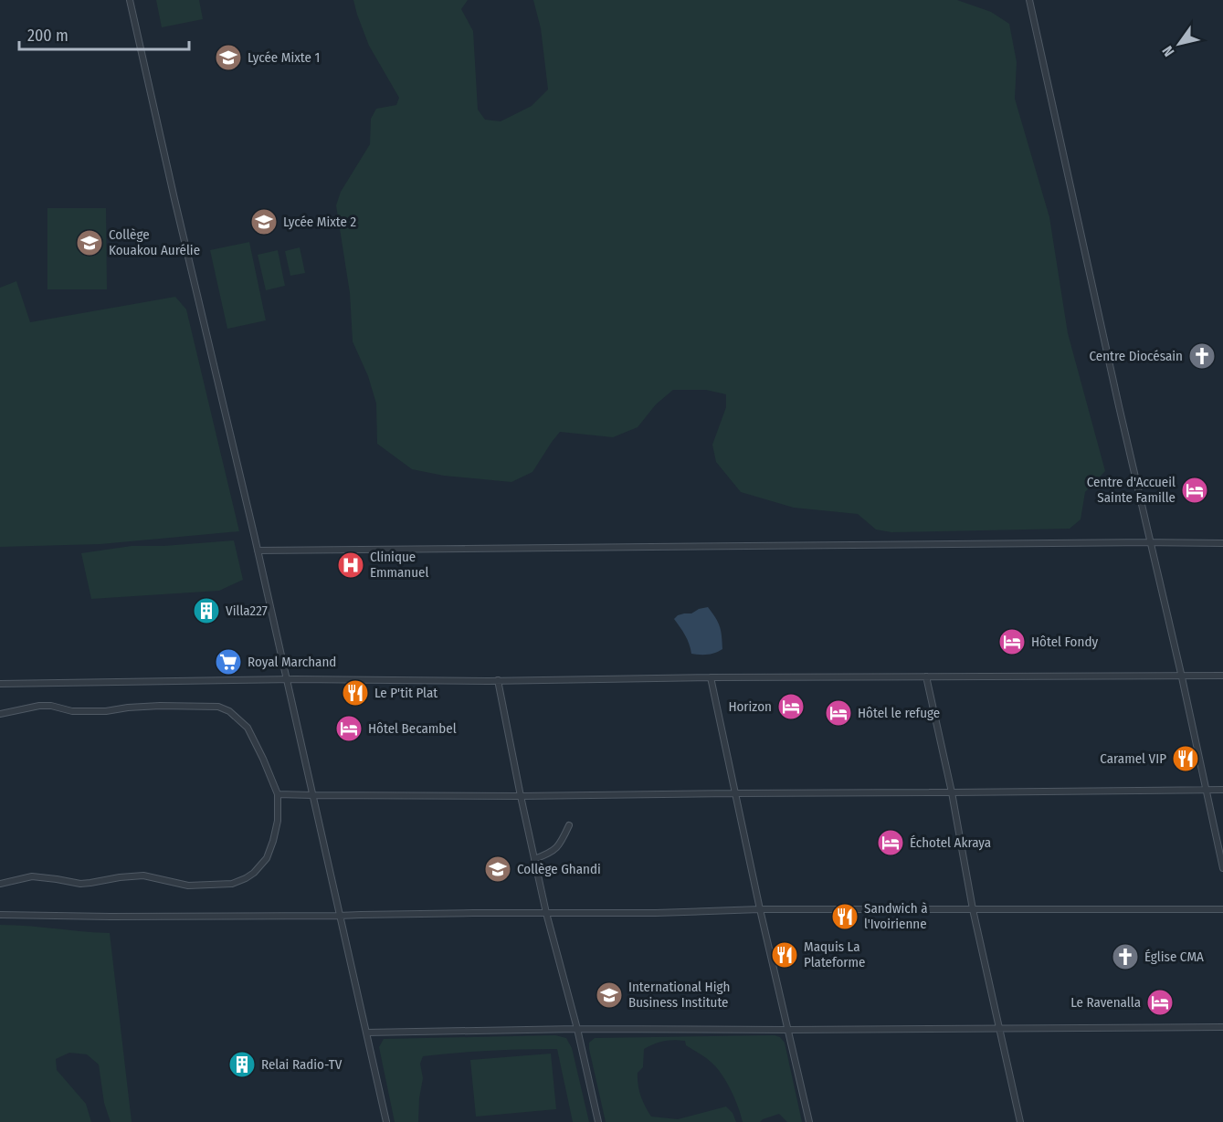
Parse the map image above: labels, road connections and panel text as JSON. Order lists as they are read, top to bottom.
{
  "places": {
    "school or university": [
      "Lycée Mixte 1",
      "Lycée Mixte 2",
      "Collège Kouakou Aurélie",
      "Collège Ghandi",
      "International High Business Institute"
    ],
    "church": ["Centre Diocésain", "Église CMA"],
    "hotel": [
      "Centre d'Accueil Sainte Famille",
      "Hôtel Fondy",
      "Horizon",
      "Hôtel le refuge",
      "Hôtel Becambel",
      "Échotel Akraya",
      "Le Ravenalla"
    ],
    "hospital": ["Clinique Emmanuel"],
    "building": ["Villa227", "Relai Radio-TV"],
    "supermarket": ["Royal Marchand"],
    "restaurant": [
      "Le P'tit Plat",
      "Caramel VIP",
      "Sandwich à l'Ivoirienne",
      "Maquis La Plateforme"
    ]
  },
  "scale_bar": "200 m",
  "north": "bottom left"
}
